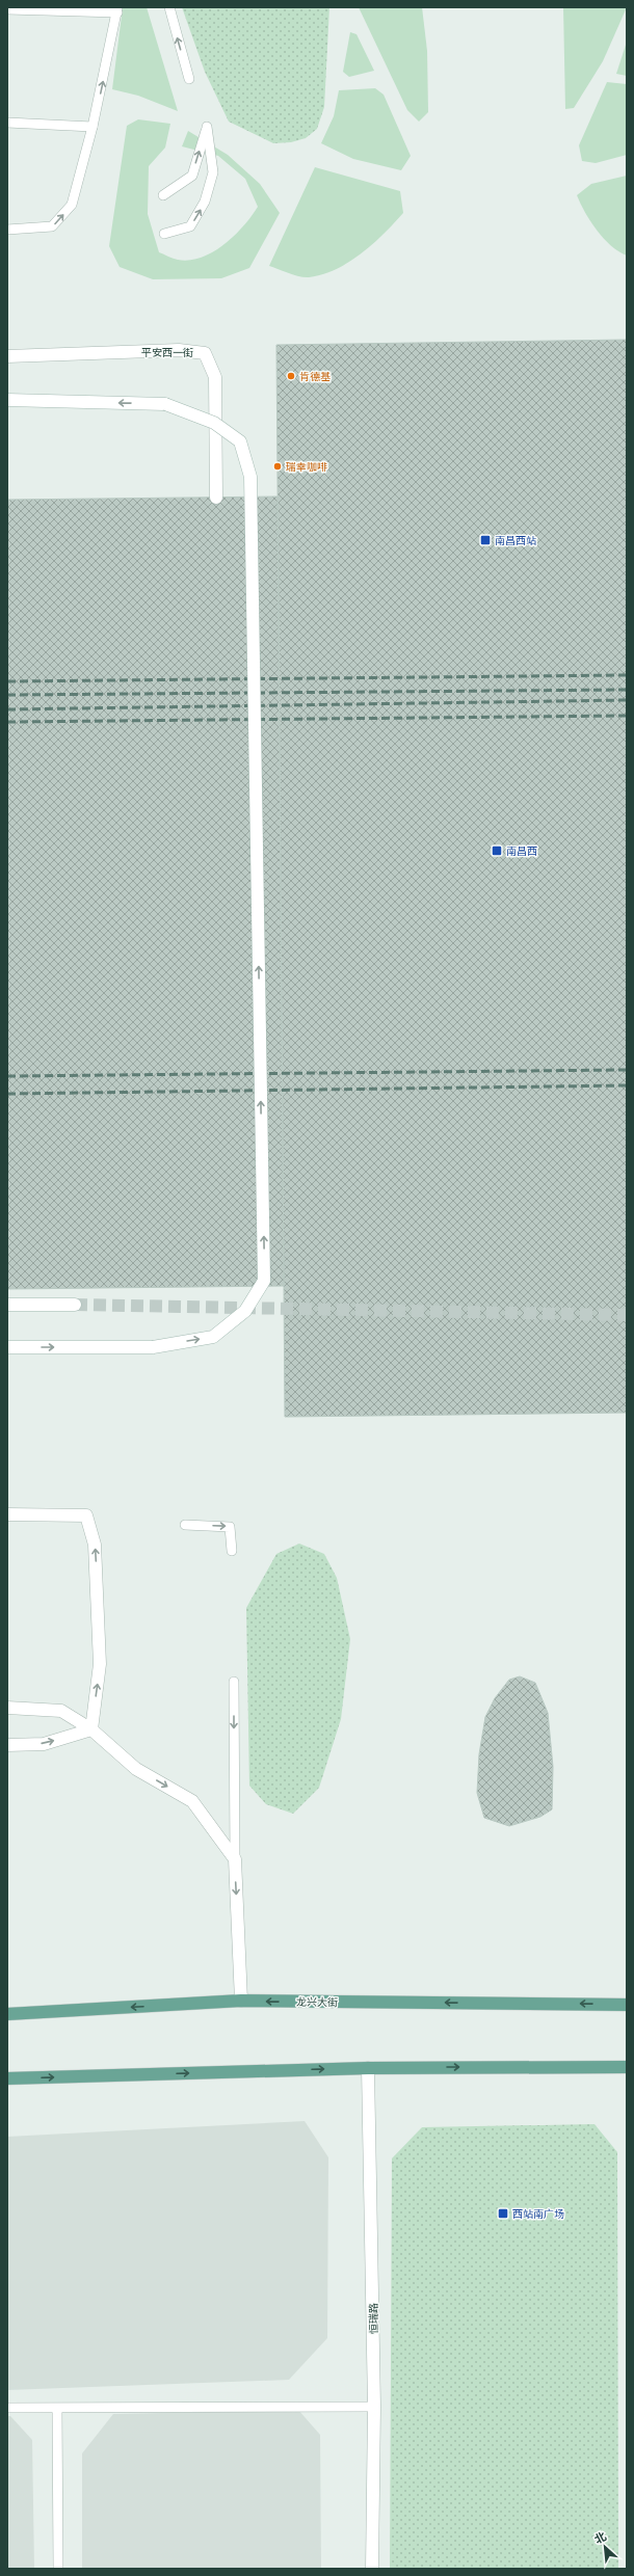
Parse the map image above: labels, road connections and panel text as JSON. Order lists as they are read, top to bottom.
{
  "streets": {
    "main road": ["龙兴大街"],
    "street": ["平安西一街", "恒瑞路"]
  },
  "places": {
    "other": ["肯德基", "瑞幸咖啡"],
    "transit": ["南昌西站", "南昌西", "西站南广场"]
  },
  "north": "top left"
}
